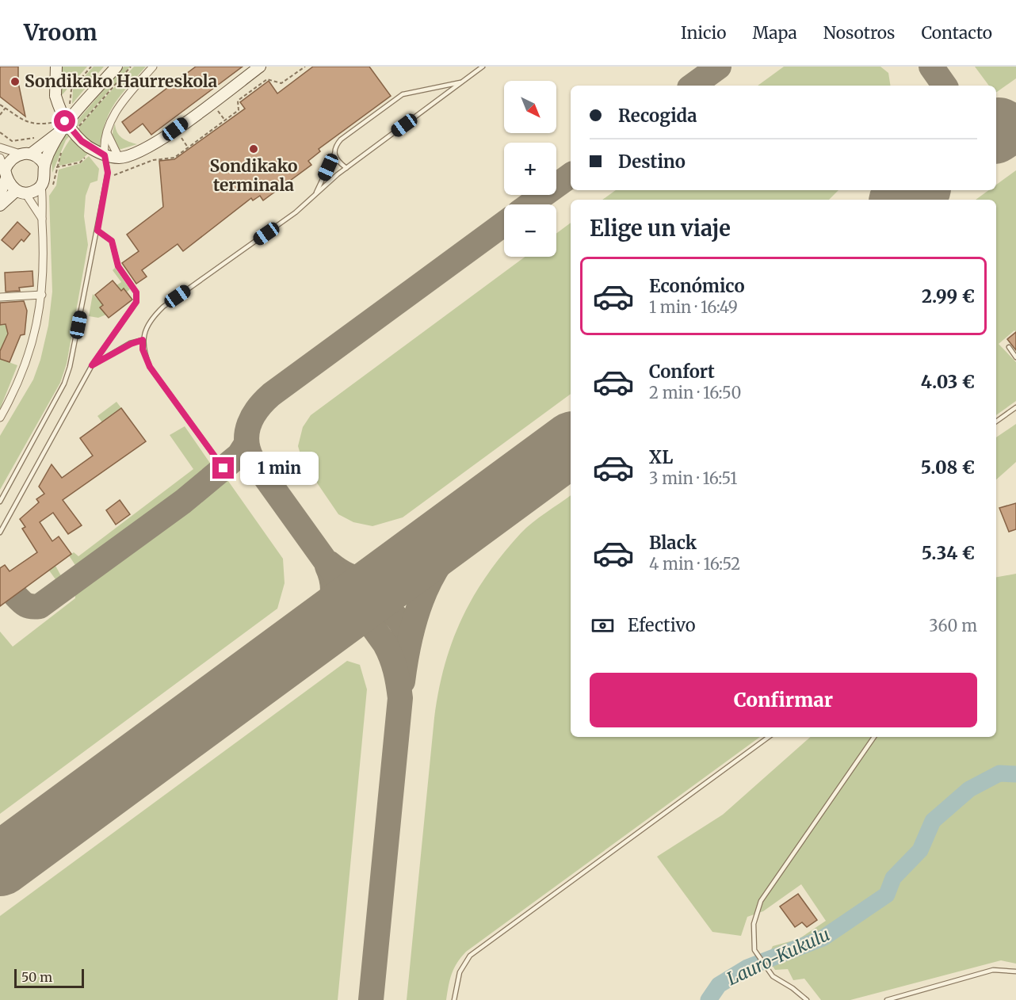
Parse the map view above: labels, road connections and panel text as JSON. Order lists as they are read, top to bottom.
{
  "water": ["Lauro-Kukulu"],
  "places": ["Sondikako Haurreskola", "Sondikako terminala"],
  "scale_bar": "50 m",
  "north": "bottom right",
  "page": {
    "header": "Vroom",
    "nav": [
      "Inicio",
      "Mapa",
      "Nosotros",
      "Contacto"
    ],
    "map_buttons": ["+", "−"],
    "banner": ["Recogida", "Destino"],
    "heading": "Elige un viaje",
    "list": [
      {
        "name": "Económico",
        "note": "1 min · 16:49",
        "value": "2.99 €"
      },
      {
        "name": "Confort",
        "note": "2 min · 16:50",
        "value": "4.03 €"
      },
      {
        "name": "XL",
        "note": "3 min · 16:51",
        "value": "5.08 €"
      },
      {
        "name": "Black",
        "note": "4 min · 16:52",
        "value": "5.34 €"
      }
    ],
    "bubble": "1 min",
    "pay": ["Efectivo", "360 m"],
    "buttons": "Confirmar",
    "scale": "50 m"
  }
}
